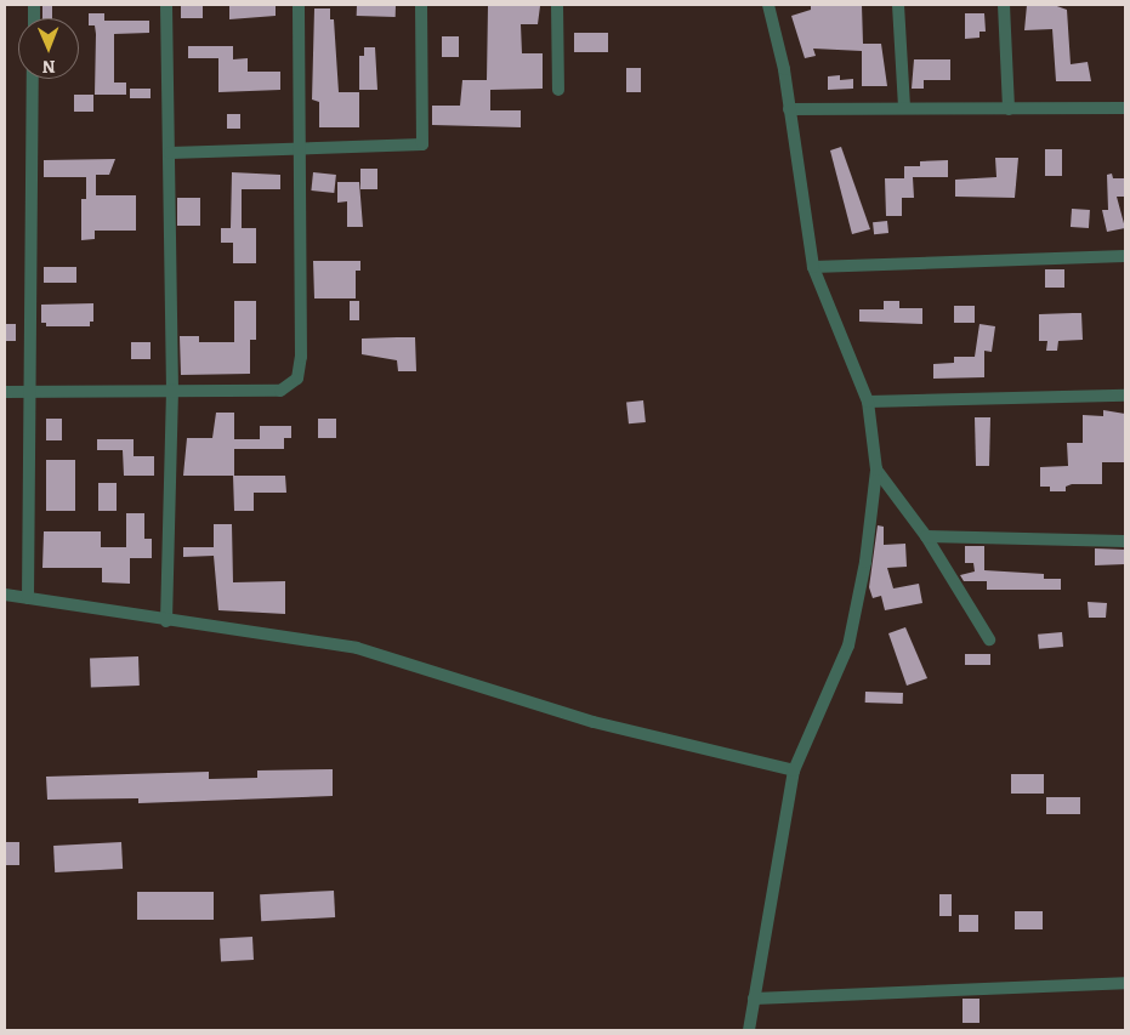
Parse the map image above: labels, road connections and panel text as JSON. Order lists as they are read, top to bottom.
{
  "north": "bottom"
}
